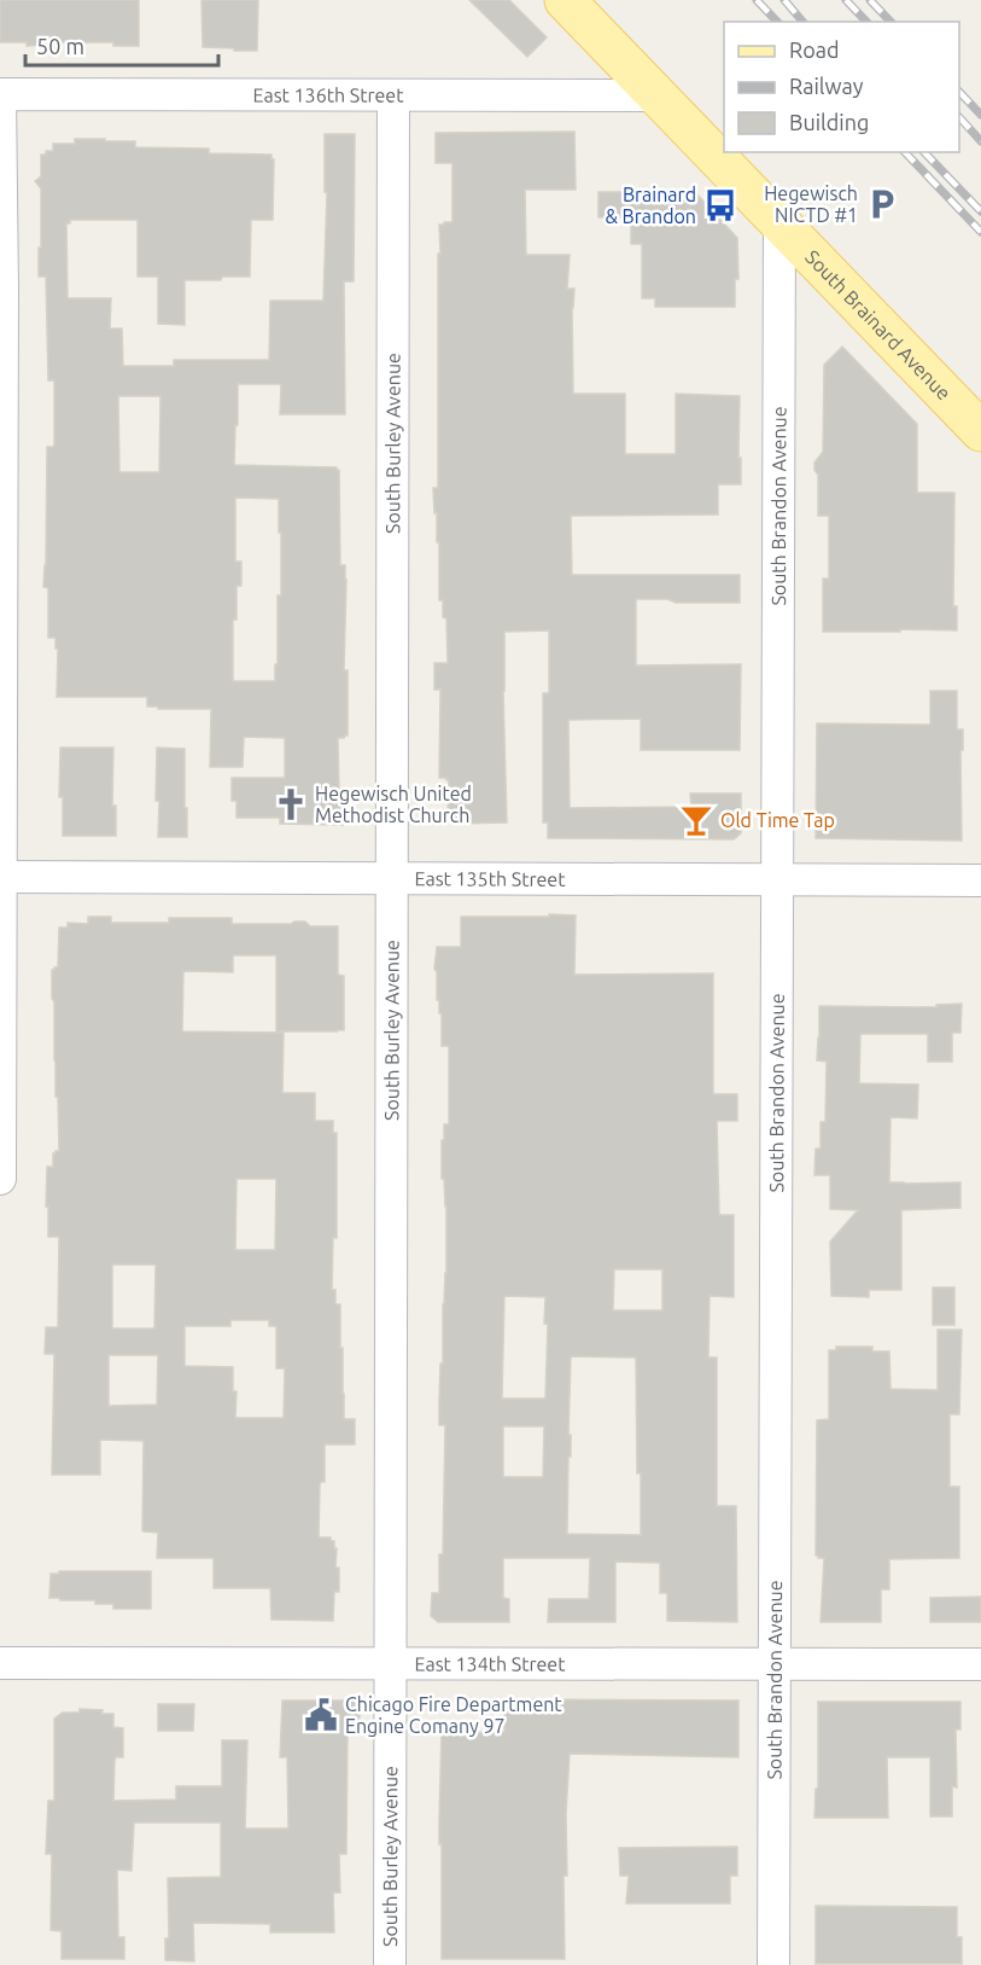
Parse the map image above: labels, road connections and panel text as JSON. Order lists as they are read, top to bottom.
{
  "streets": {
    "main road": ["South Brainard Avenue"],
    "street": [
      "East 136th Street",
      "South Burley Avenue",
      "South Brandon Avenue",
      "East 135th Street",
      "East 134th Street"
    ]
  },
  "crossings": [
    ["East 136th Street", "South Brainard Avenue"],
    ["East 136th Street", "South Burley Avenue"],
    ["South Brainard Avenue", "South Brandon Avenue"],
    ["South Burley Avenue", "East 135th Street"],
    ["South Burley Avenue", "East 134th Street"],
    ["South Brandon Avenue", "East 135th Street"],
    ["South Brandon Avenue", "East 134th Street"]
  ],
  "places": {
    "parking": ["Hegewisch NICTD #1"],
    "bus stop": ["Brainard & Brandon"],
    "church": ["Hegewisch United Methodist Church"],
    "bar": ["Old Time Tap"],
    "public building": ["Chicago Fire Department Engine Comany 97"]
  },
  "legend": ["Road", "Railway", "Building"],
  "scale_bar": "50 m"
}
